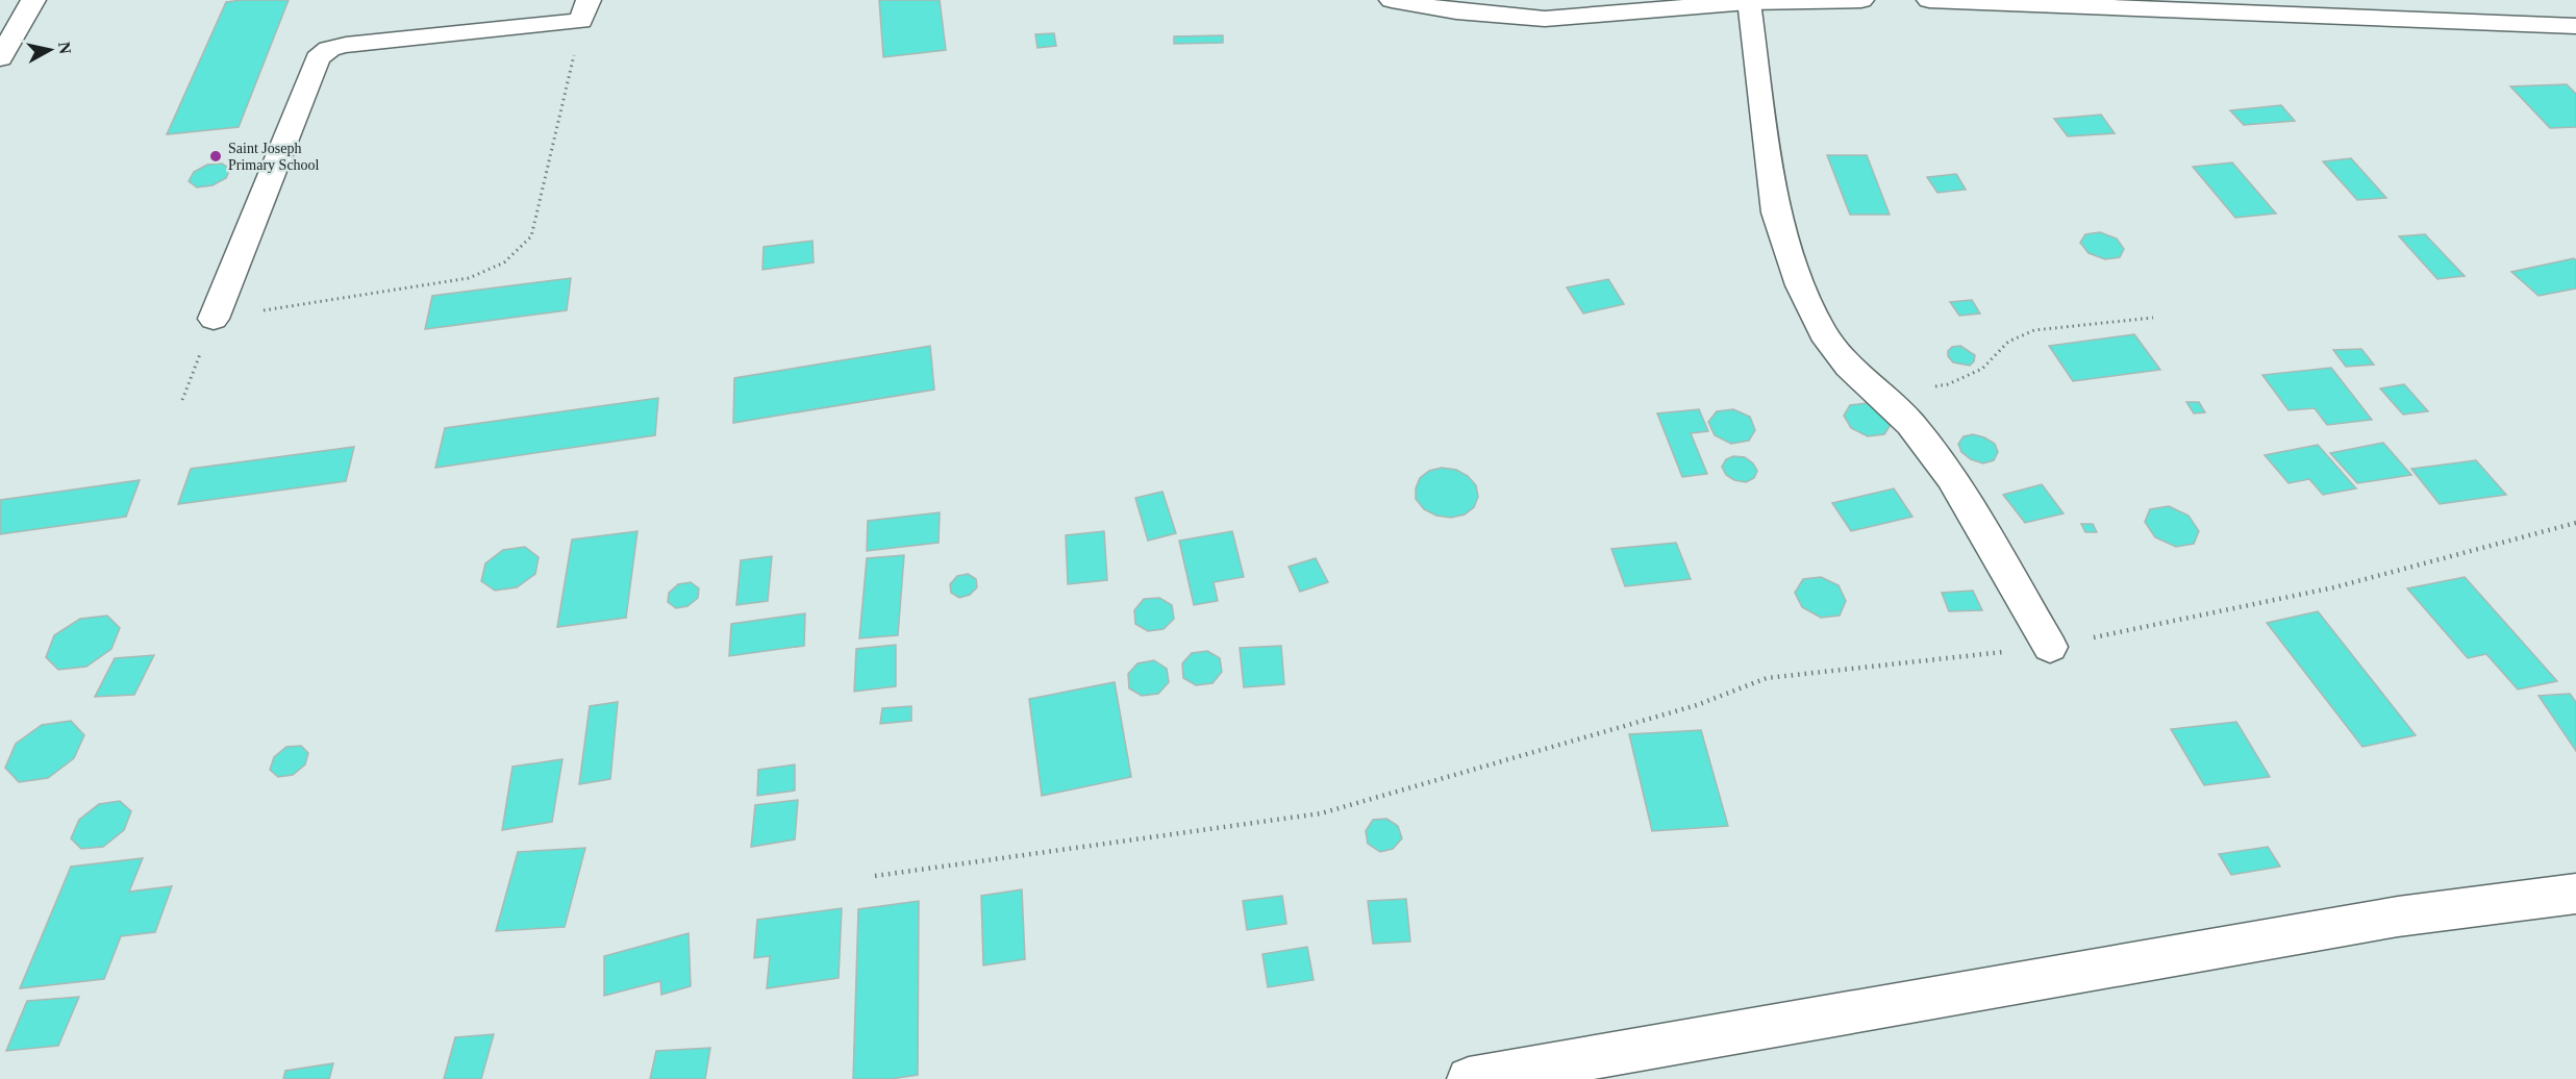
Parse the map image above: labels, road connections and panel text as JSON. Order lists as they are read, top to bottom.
{
  "places": ["Saint Joseph Primary School"],
  "north": "right"
}
